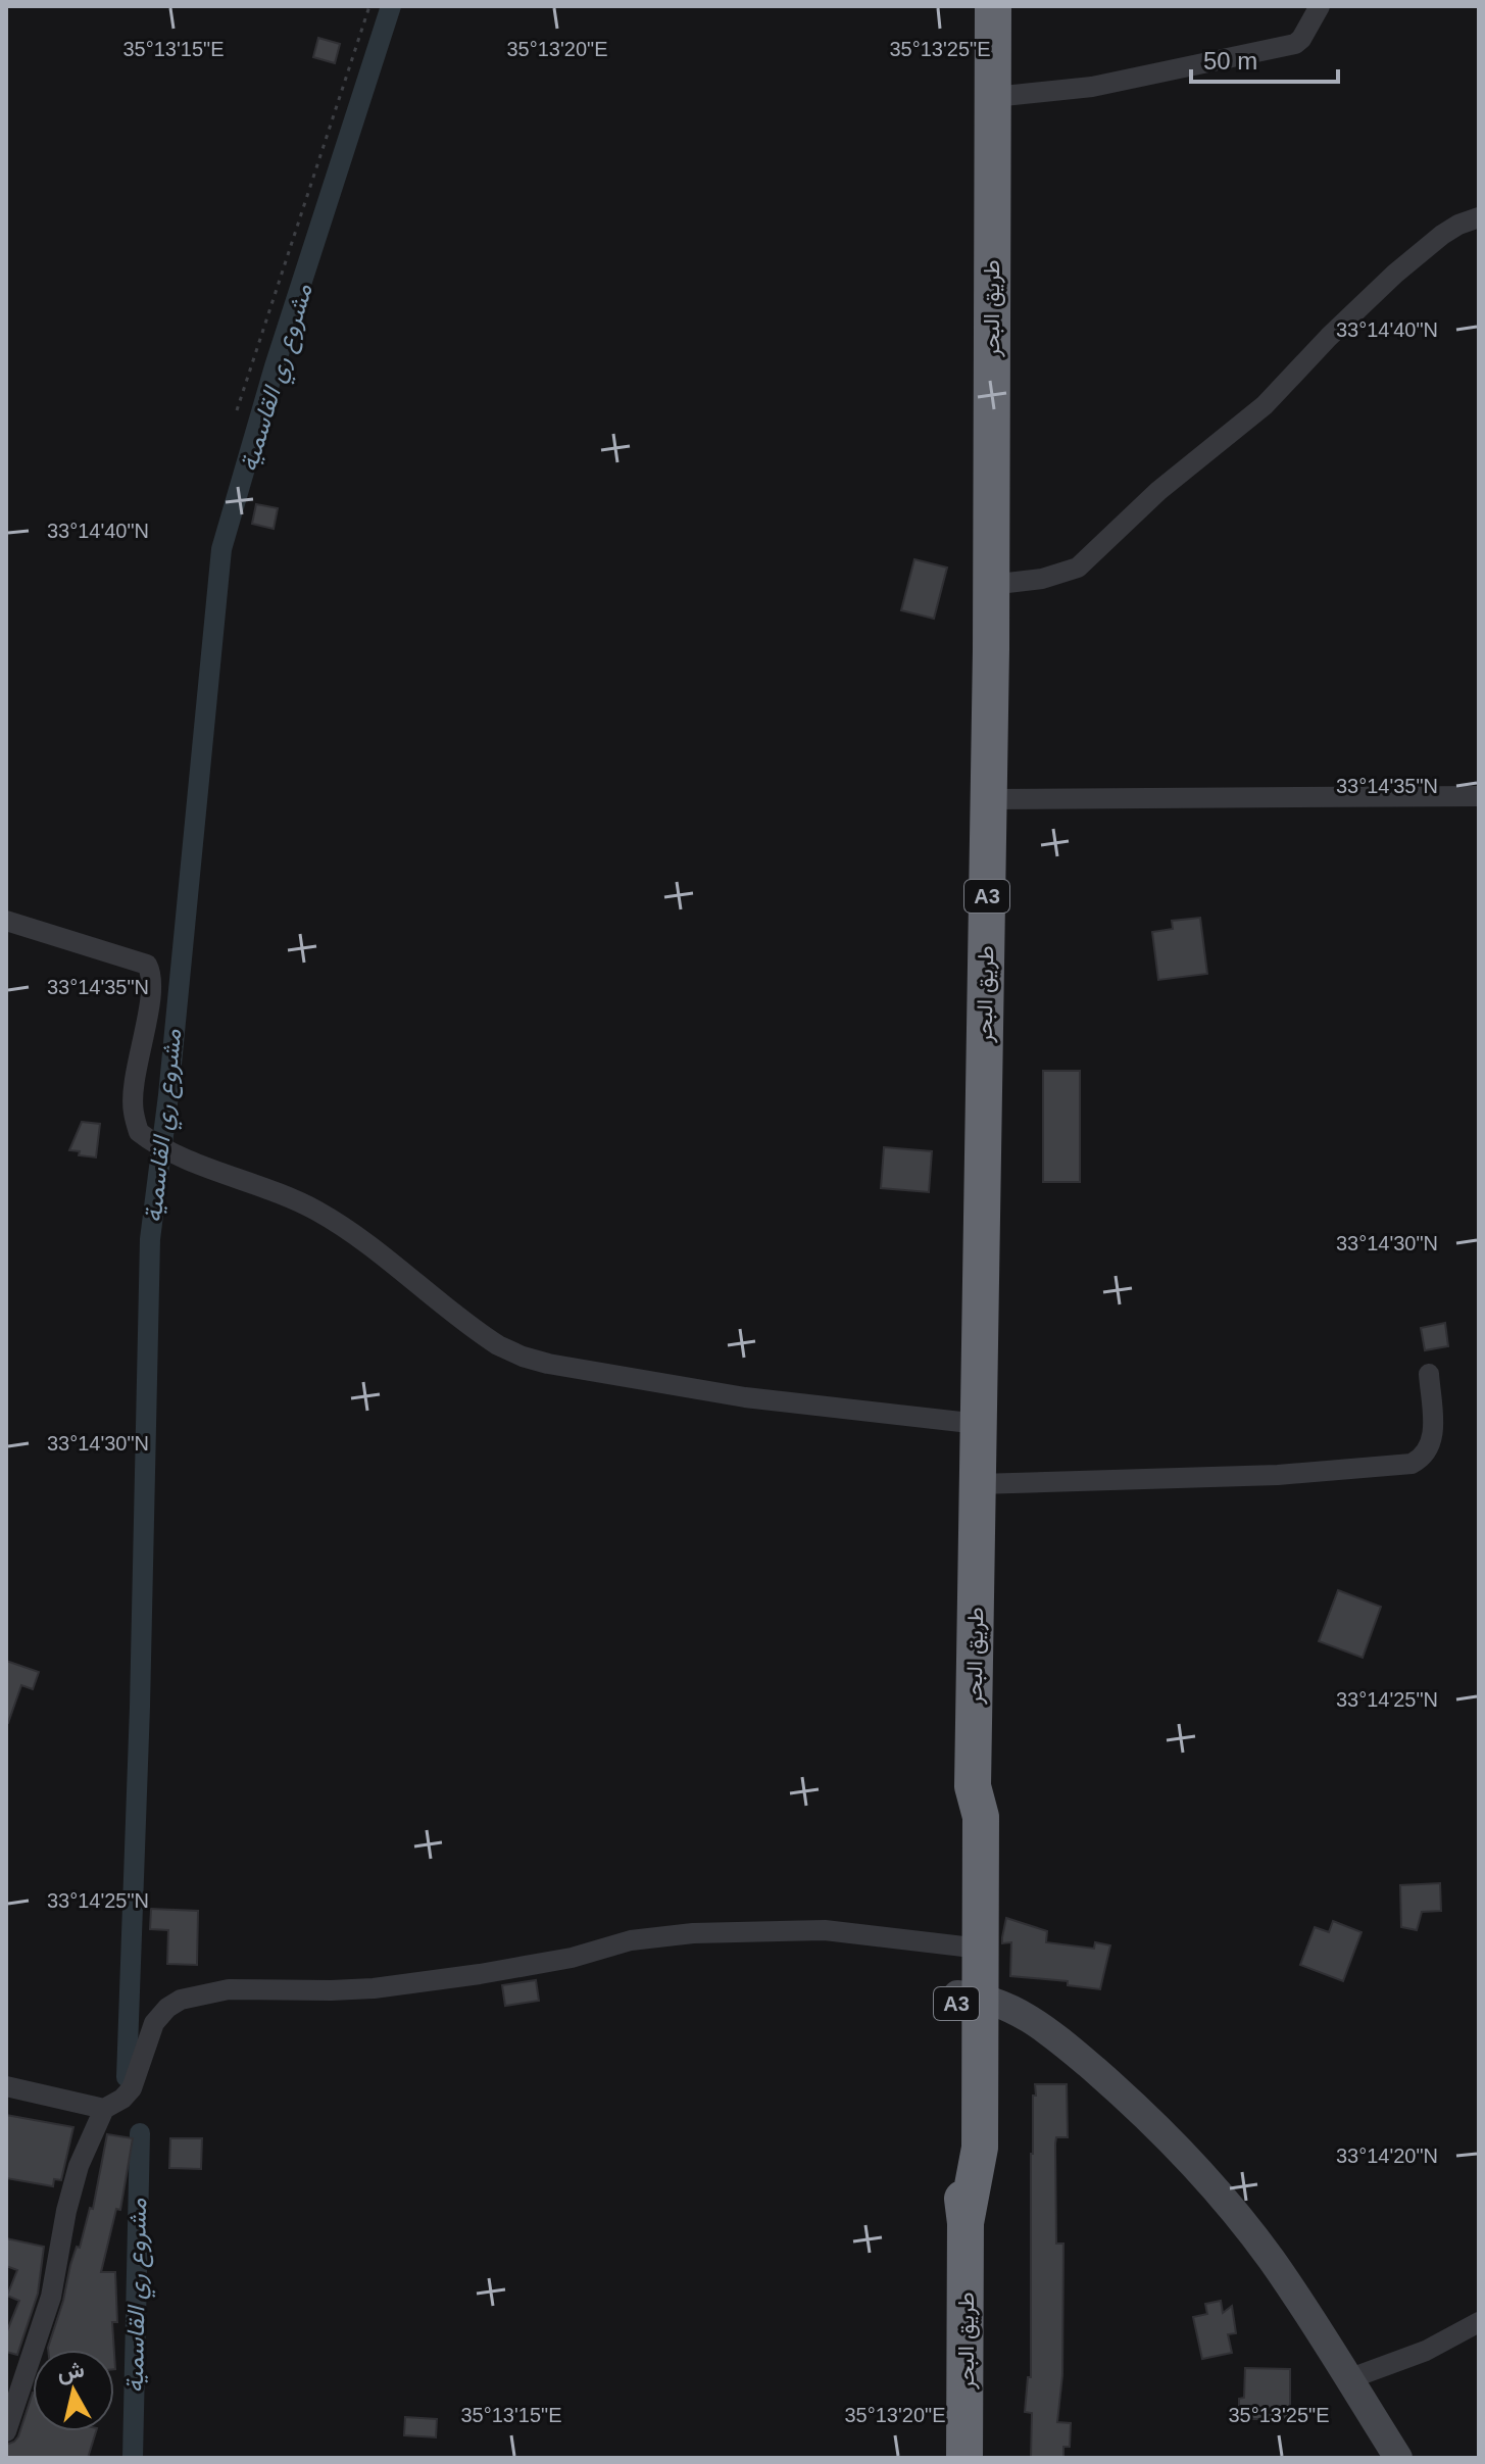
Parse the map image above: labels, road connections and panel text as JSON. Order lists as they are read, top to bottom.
{
  "streets": {
    "highway": ["طريق البحر", "A3"]
  },
  "water": ["مشروع ري القاسمية"],
  "scale_bar": "50 m",
  "north": "top",
  "coordinates": [
    "35°13'15\"E",
    "35°13'20\"E",
    "35°13'25\"E",
    "33°14'40\"N",
    "33°14'35\"N",
    "33°14'30\"N",
    "33°14'25\"N",
    "33°14'20\"N"
  ]
}
